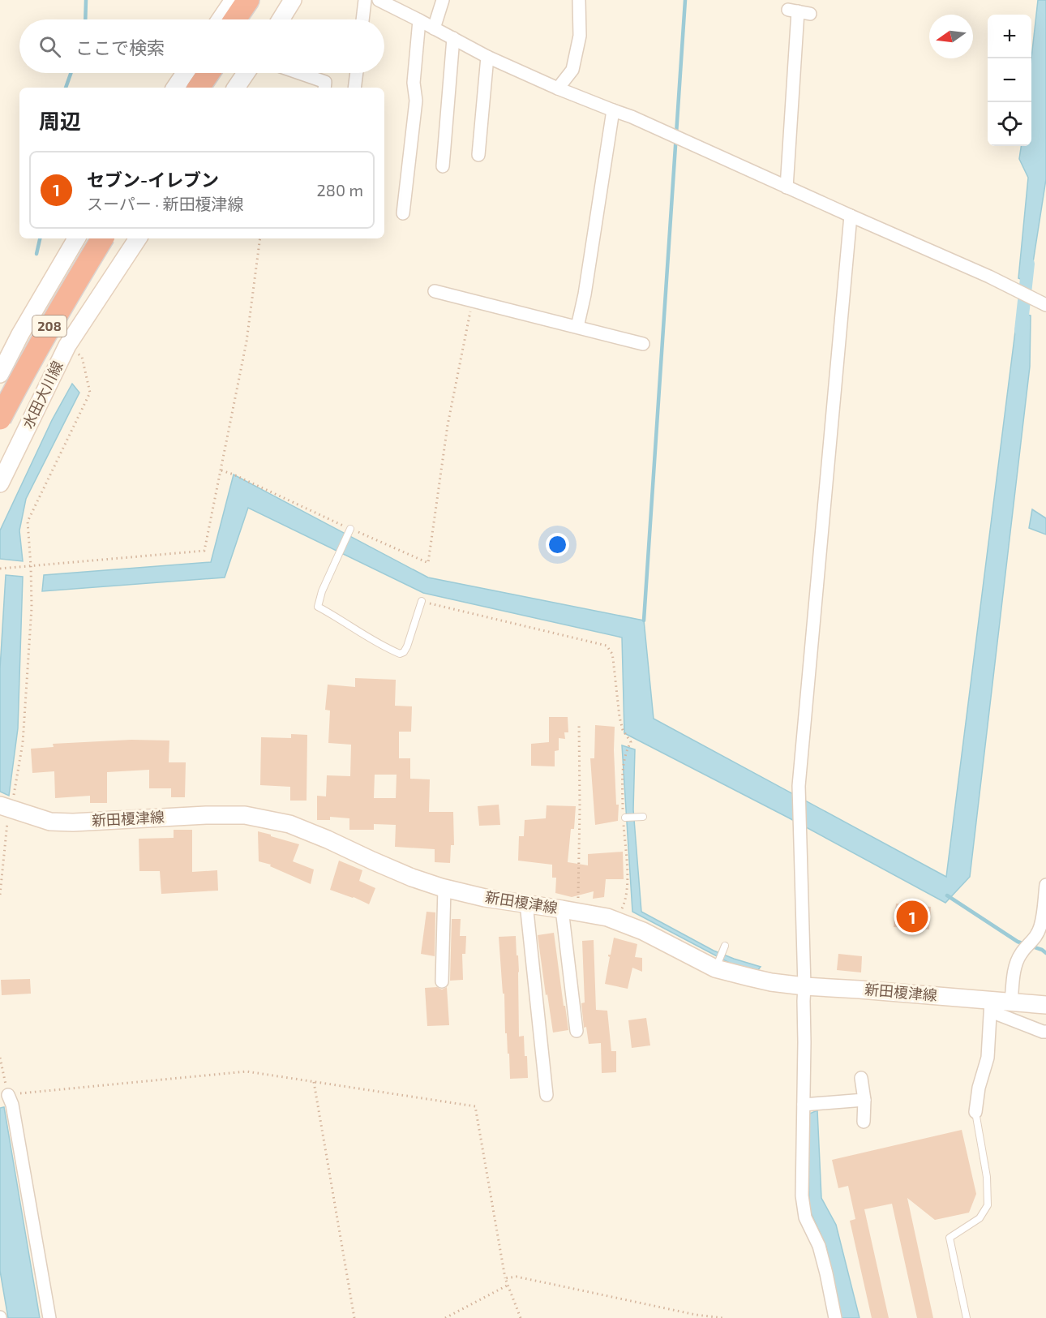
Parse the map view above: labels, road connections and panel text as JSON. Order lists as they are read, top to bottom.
{
  "streets": {
    "highway": ["208"],
    "main road": ["水田大川線", "新田榎津線"]
  },
  "north": "left",
  "page": {
    "map_buttons": ["+", "−"],
    "search": "ここで検索",
    "heading": "周辺",
    "list": [
      {
        "mark": "1",
        "name": "セブン-イレブン",
        "note": "スーパー · 新田榎津線",
        "value": "280 m"
      }
    ],
    "pins": "1"
  }
}
